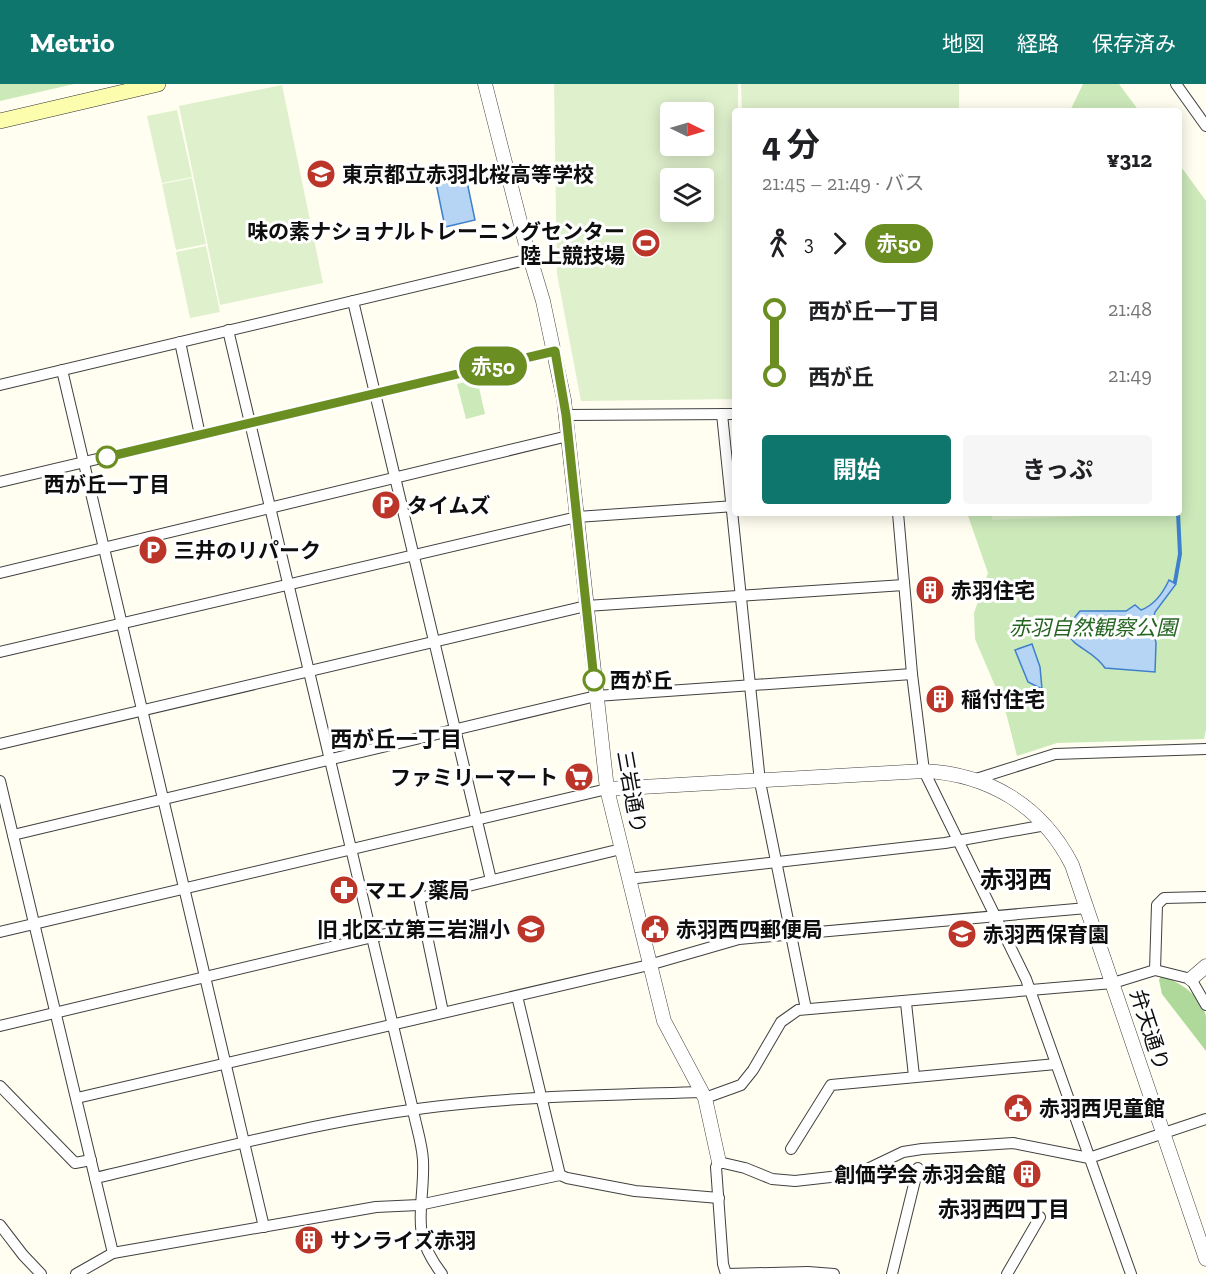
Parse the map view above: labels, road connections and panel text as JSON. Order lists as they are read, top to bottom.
{
  "streets": {
    "street": ["三岩通り", "弁天通り"]
  },
  "crossings": [
    ["三岩通り", "弁天通り"]
  ],
  "districts": ["西が丘一丁目", "赤羽西", "赤羽西四丁目"],
  "parks": ["赤羽自然観察公園"],
  "places": {
    "school or university": ["東京都立赤羽北桜高等学校", "旧 北区立第三岩淵小", "赤羽西保育園"],
    "sports": ["味の素ナショナルトレーニングセンター 陸上競技場"],
    "other": ["西が丘一丁目", "西が丘"],
    "parking": ["タイムズ", "三井のリパーク"],
    "building": [
      "赤羽住宅",
      "稲付住宅",
      "創価学会 赤羽会館",
      "サンライズ赤羽"
    ],
    "supermarket": ["ファミリーマート"],
    "pharmacy": ["マエノ薬局"],
    "public building": ["赤羽西四郵便局", "赤羽西児童館"]
  },
  "lines": ["bus line 赤50"],
  "north": "right",
  "page": {
    "header": "Metrio",
    "nav": ["地図", "経路", "保存済み"],
    "on_map": "赤50",
    "heading": ["4 分", "21:45 – 21:49 · バス", "¥312"],
    "legs": ["3", "赤50"],
    "list": [
      {
        "name": "西が丘一丁目",
        "value": "21:48"
      },
      {
        "name": "西が丘",
        "value": "21:49"
      }
    ],
    "buttons": ["開始", "きっぷ"]
  }
}
